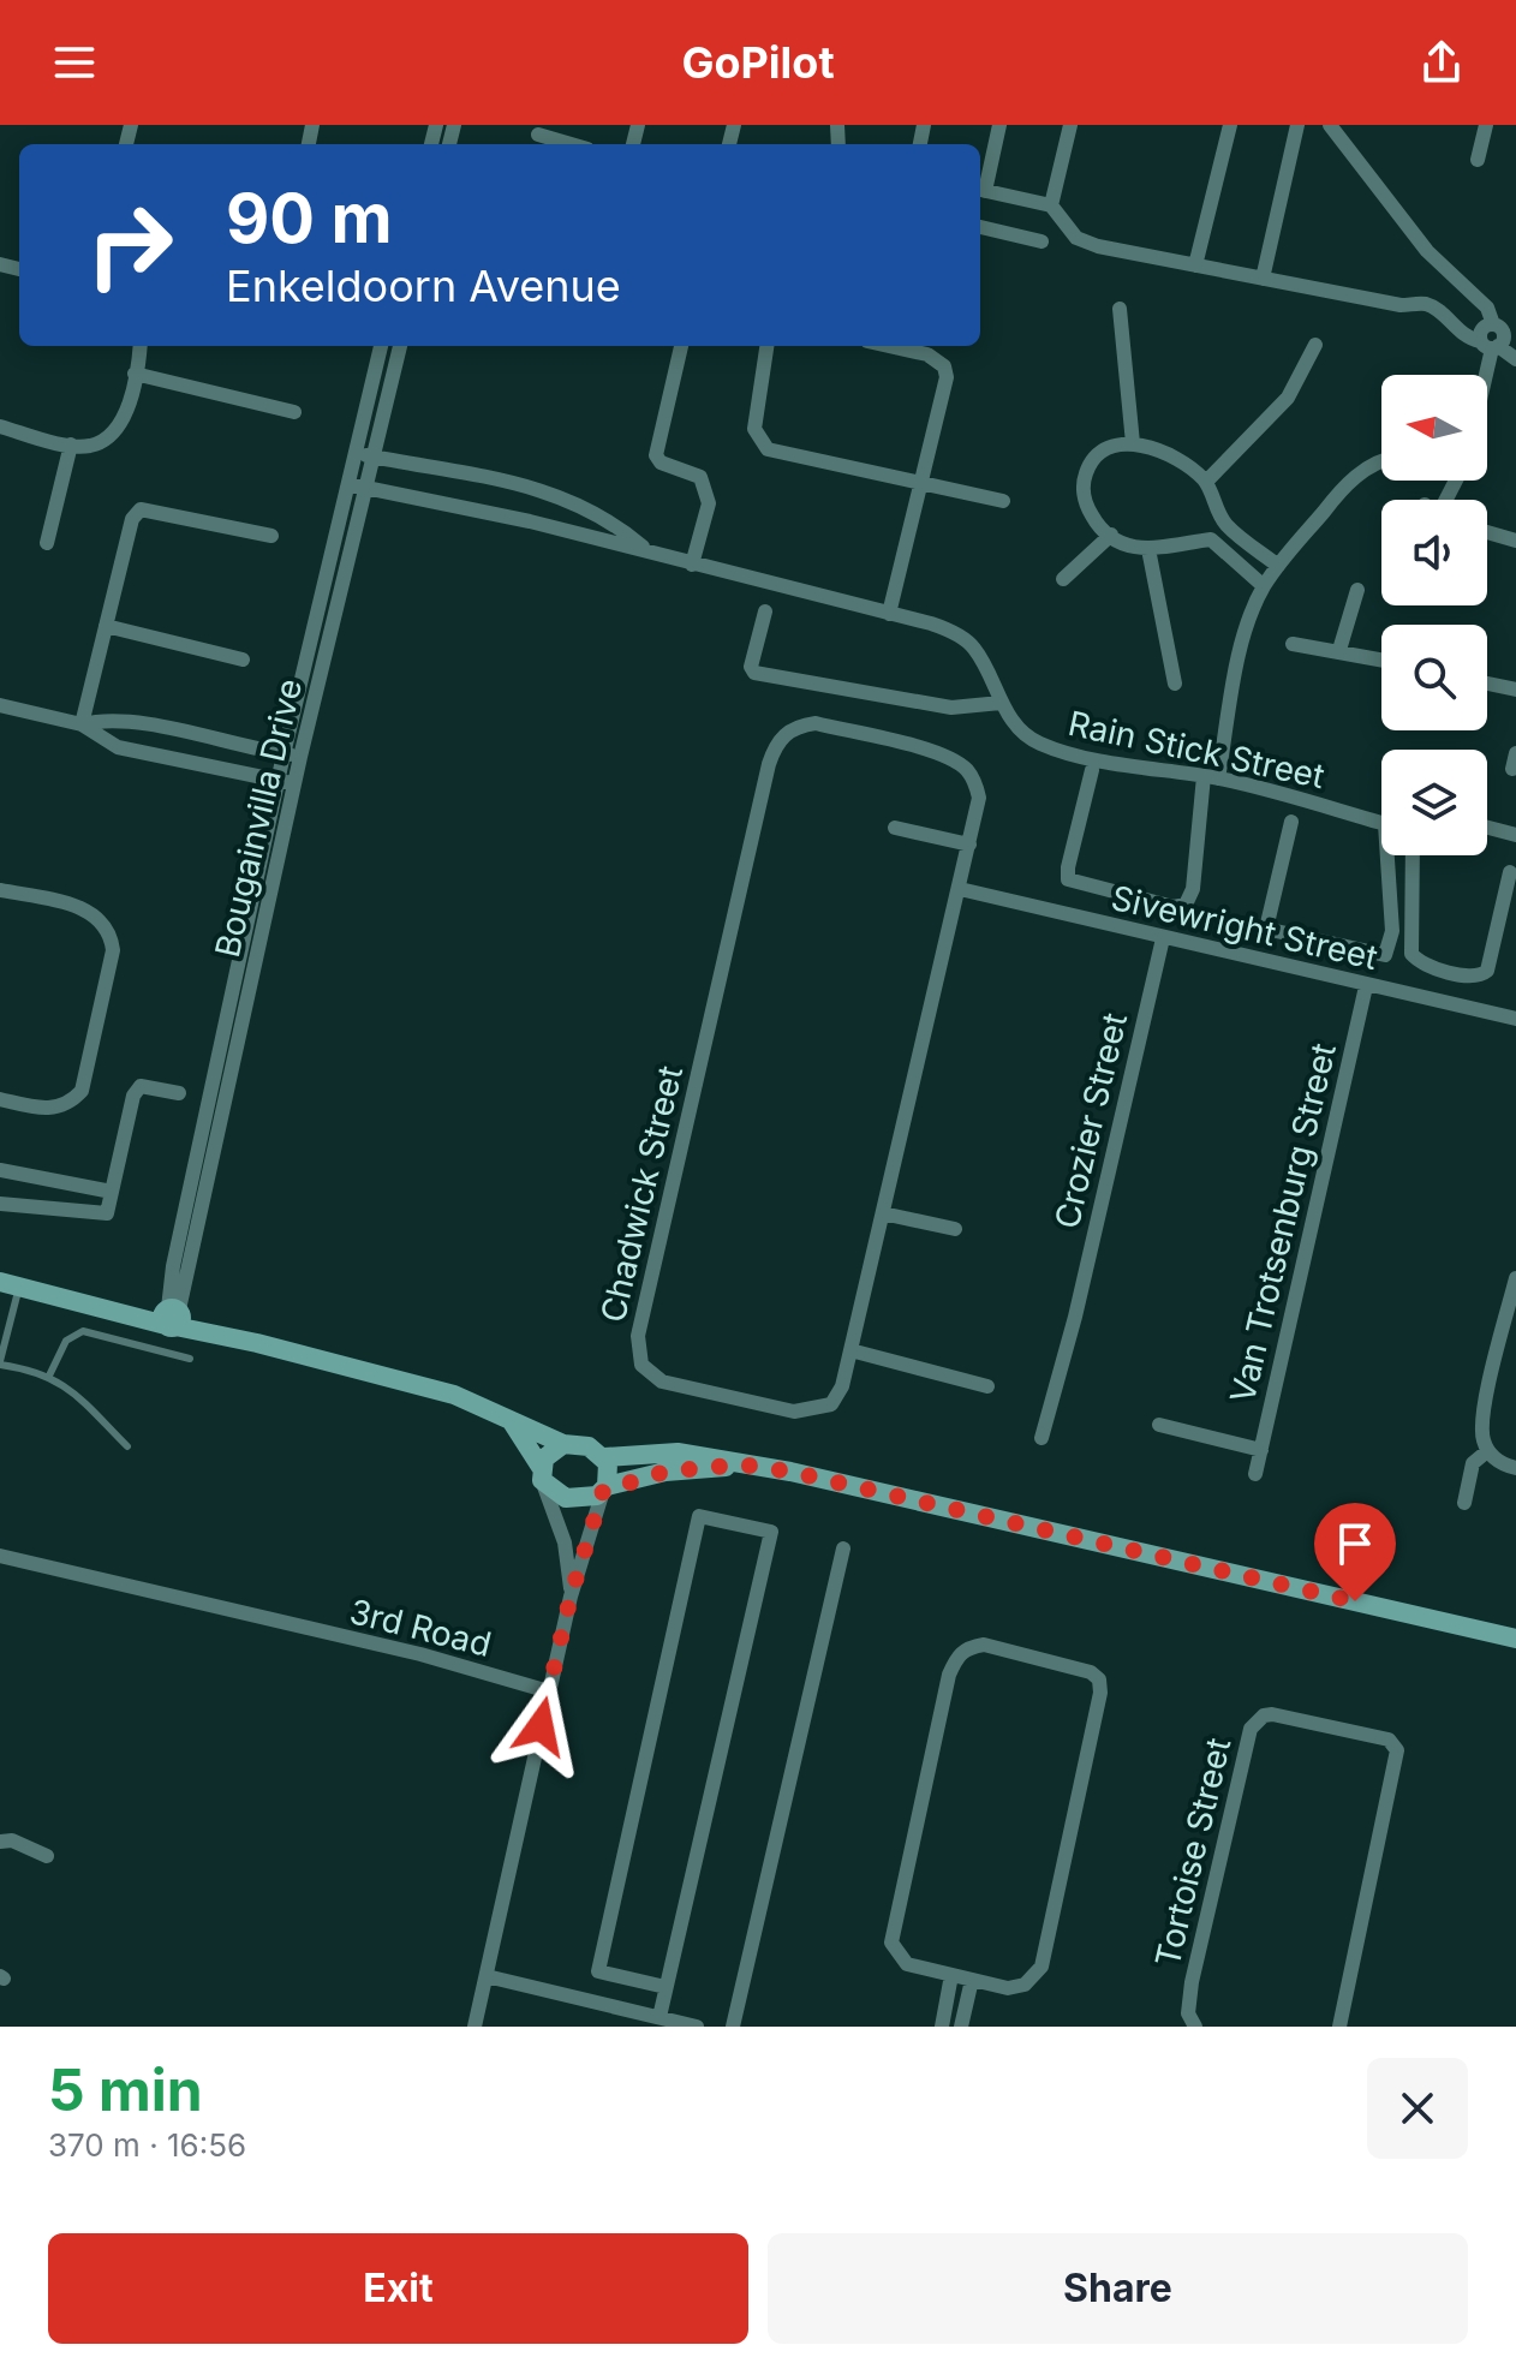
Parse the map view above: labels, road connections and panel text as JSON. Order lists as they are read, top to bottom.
{
  "streets": {
    "street": [
      "Rain Stick Street",
      "Bougainvilla Drive",
      "Sivewright Street",
      "Crozier Street",
      "Chadwick Street",
      "Van Trotsenburg Street",
      "3rd Road",
      "Tortoise Street"
    ]
  },
  "crossings": [
    ["Rain Stick Street", "Bougainvilla Drive"],
    ["Sivewright Street", "Crozier Street"],
    ["Sivewright Street", "Chadwick Street"],
    ["Sivewright Street", "Van Trotsenburg Street"]
  ],
  "north": "left",
  "page": {
    "header": "GoPilot",
    "turn": ["90 m", "Enkeldoorn Avenue"],
    "heading": ["5 min", "370 m · 16:56"],
    "buttons": ["Exit", "Share"]
  }
}
